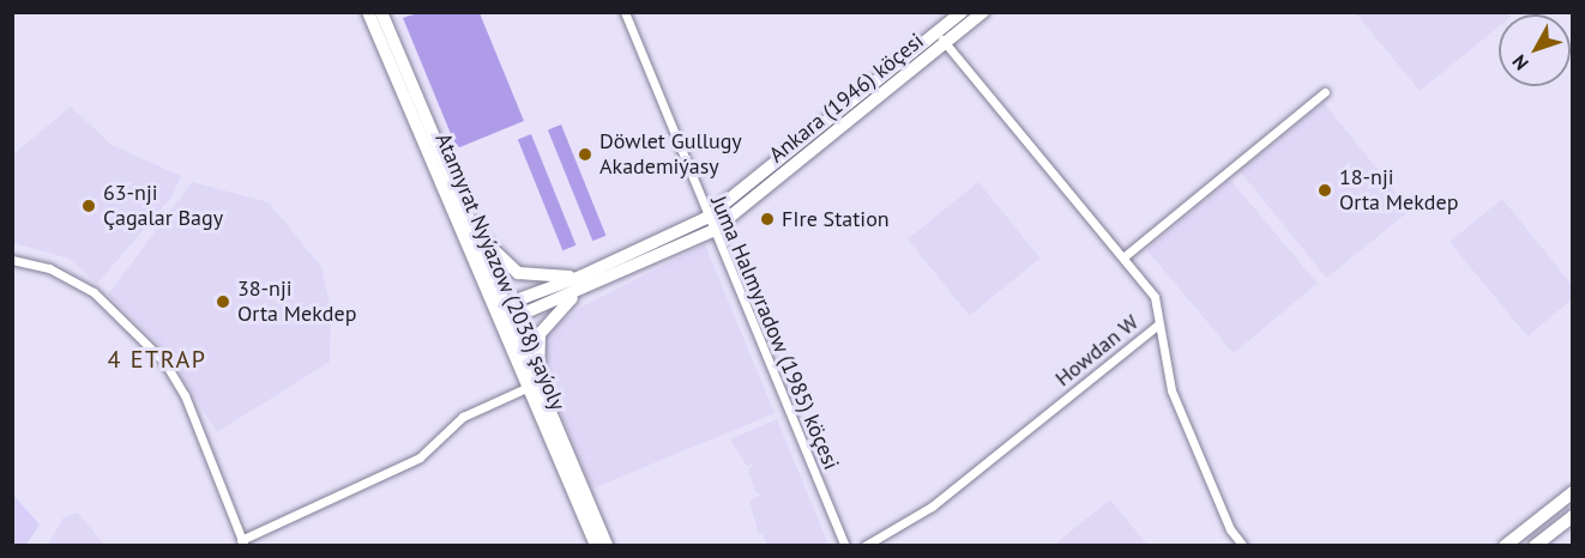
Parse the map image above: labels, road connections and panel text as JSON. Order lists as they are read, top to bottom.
{
  "streets": {
    "main road": ["Ankara (1946) köçesi", "Atamyrat Nyýazow (2038) şaýoly"],
    "street": ["Juma Halmyradow (1985) köçesi", "Howdan W"]
  },
  "crossings": [
    ["Ankara (1946) köçesi", "Atamyrat Nyýazow (2038) şaýoly"],
    ["Ankara (1946) köçesi", "Juma Halmyradow (1985) köçesi"]
  ],
  "districts": ["4 ETRAP"],
  "places": [
    "Döwlet Gullugy Akademiýasy",
    "18-nji Orta Mekdep",
    "63-nji Çagalar Bagy",
    "FIre Station",
    "38-nji Orta Mekdep"
  ],
  "north": "bottom left"
}
